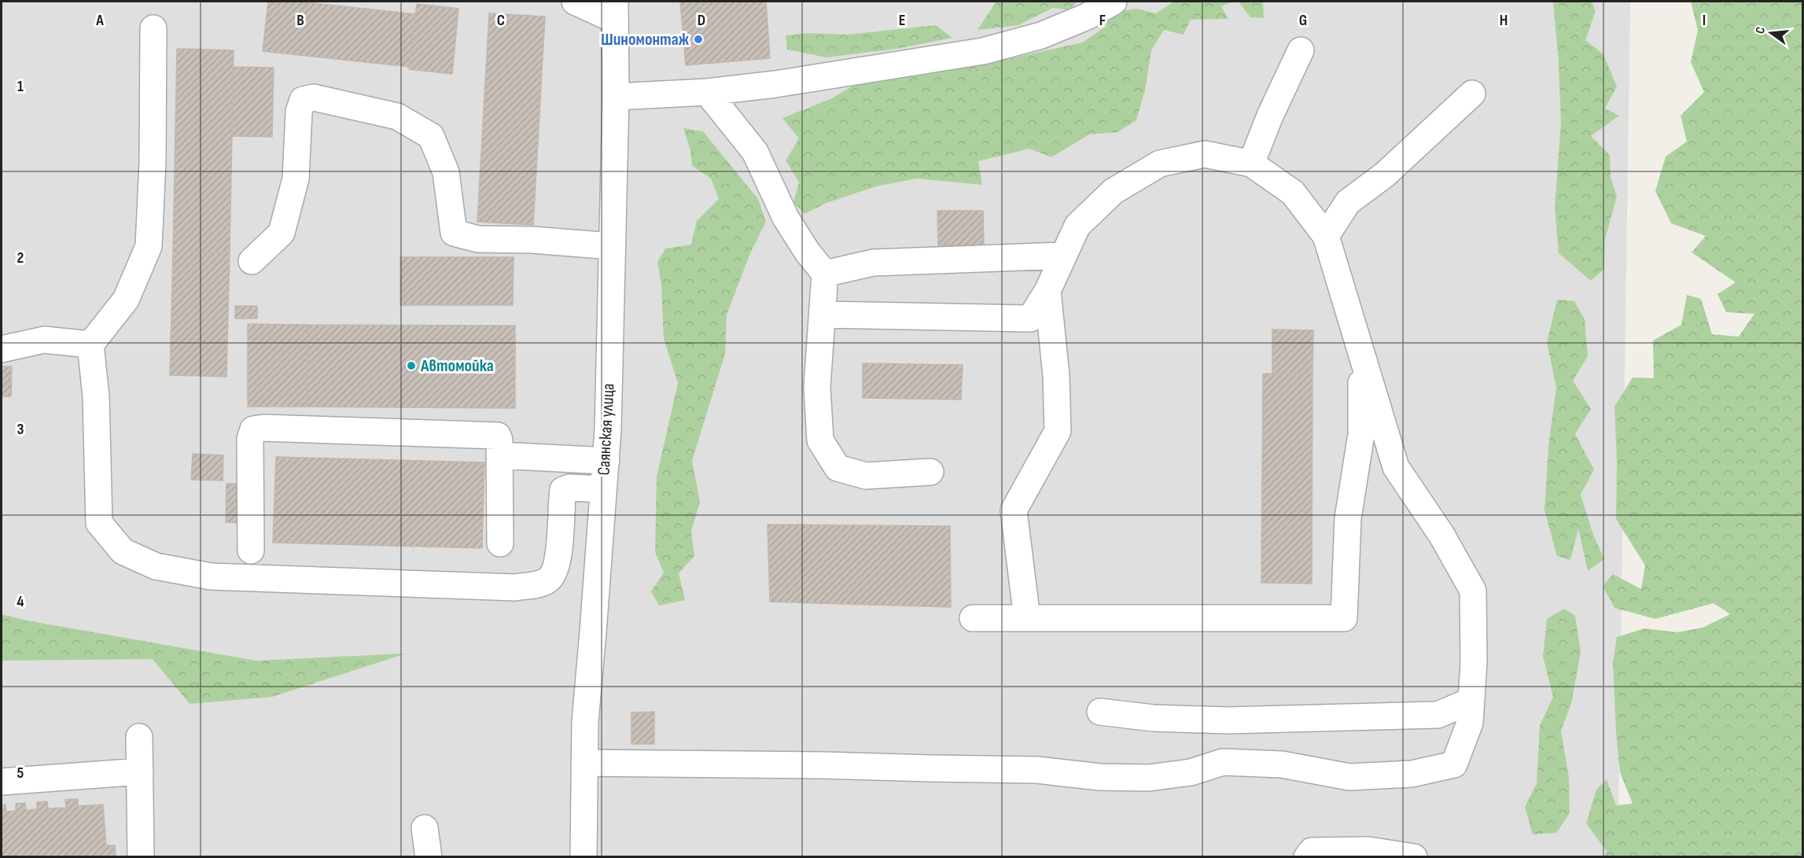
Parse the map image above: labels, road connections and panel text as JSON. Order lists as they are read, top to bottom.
{
  "streets": {
    "street": ["Саянская улица"]
  },
  "places": ["Шиномонтаж", "Автомойка"],
  "north": "left",
  "grid": {
    "columns": [
      "A",
      "B",
      "C",
      "D",
      "E",
      "F",
      "G",
      "H",
      "I"
    ],
    "rows": [
      "1",
      "2",
      "3",
      "4",
      "5"
    ]
  }
}
